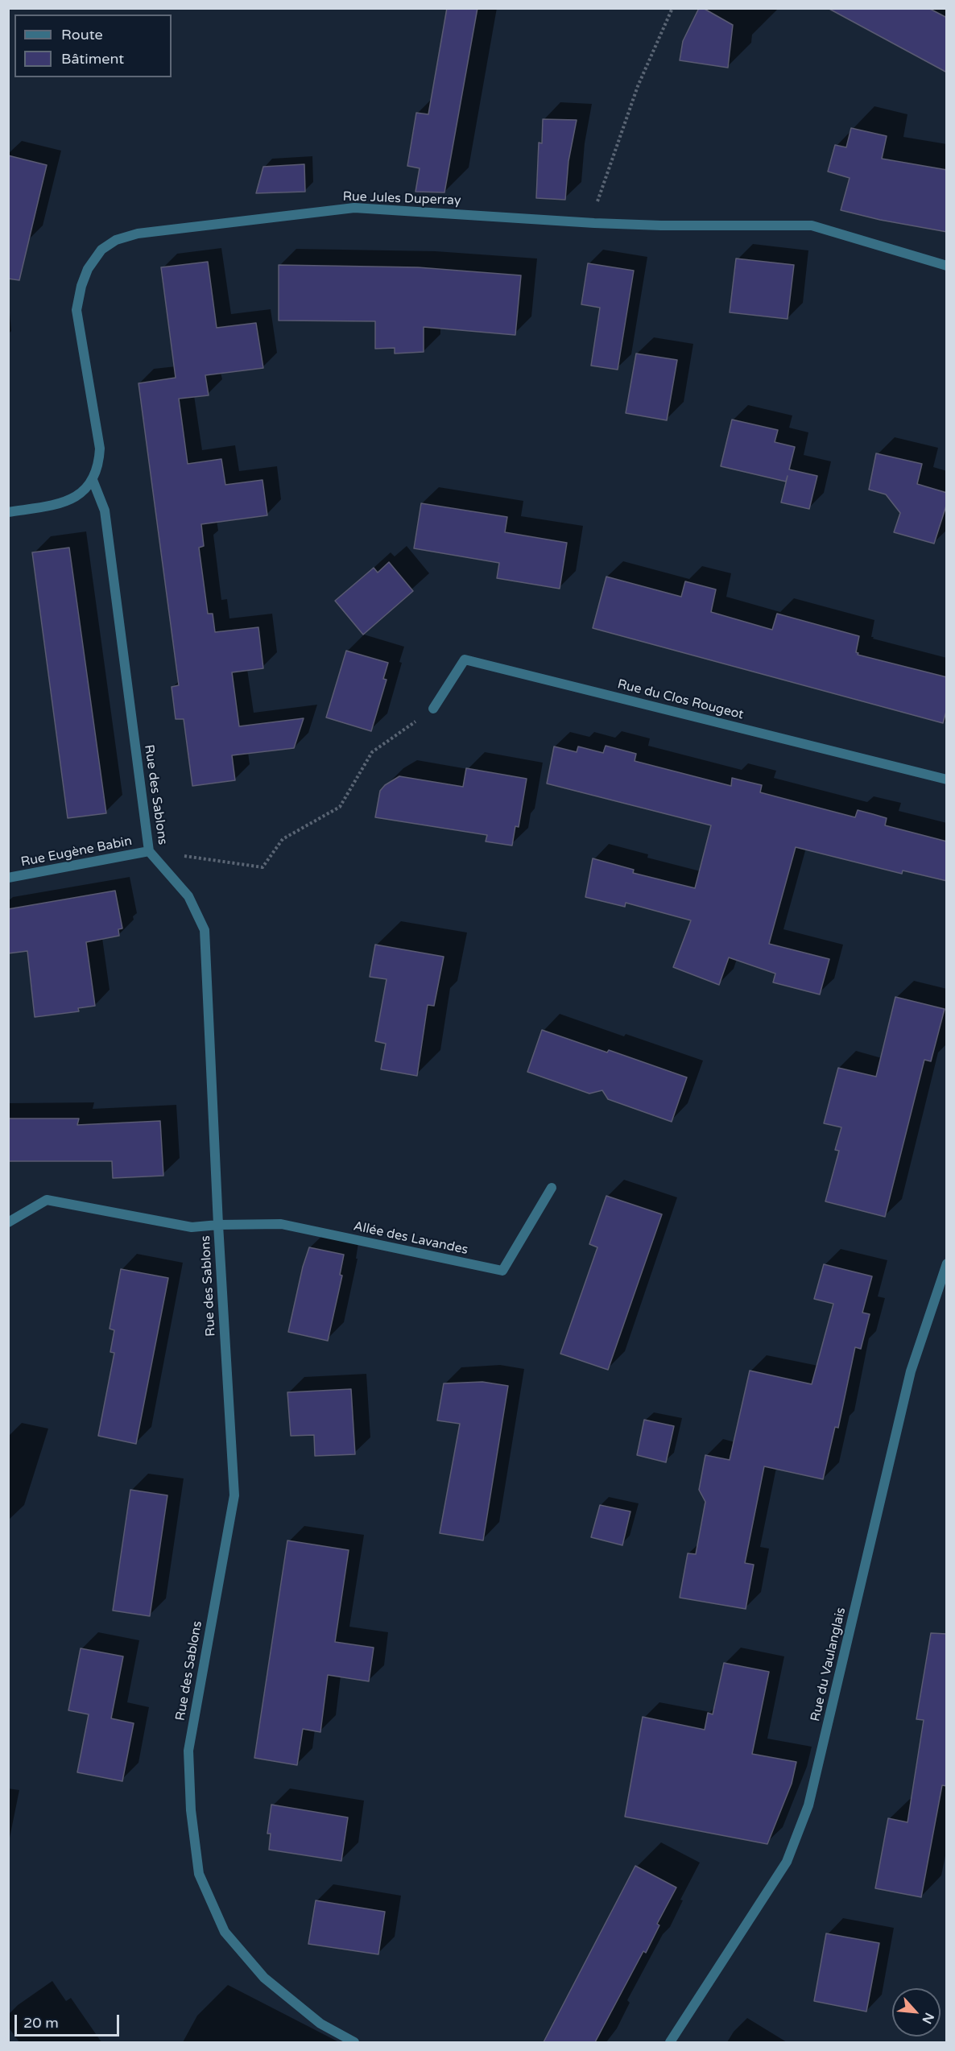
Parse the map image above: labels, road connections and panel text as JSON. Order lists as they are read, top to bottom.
{
  "streets": {
    "street": [
      "Rue Jules Duperray",
      "Rue du Clos Rougeot",
      "Rue des Sablons",
      "Rue Eugène Babin",
      "Allée des Lavandes",
      "Rue du Vaulanglais"
    ]
  },
  "crossings": [
    ["Rue Jules Duperray", "Rue des Sablons"],
    ["Rue des Sablons", "Rue Eugène Babin"],
    ["Rue des Sablons", "Allée des Lavandes"]
  ],
  "legend": ["Route", "Bâtiment"],
  "scale_bar": "20 m",
  "north": "bottom right"
}
